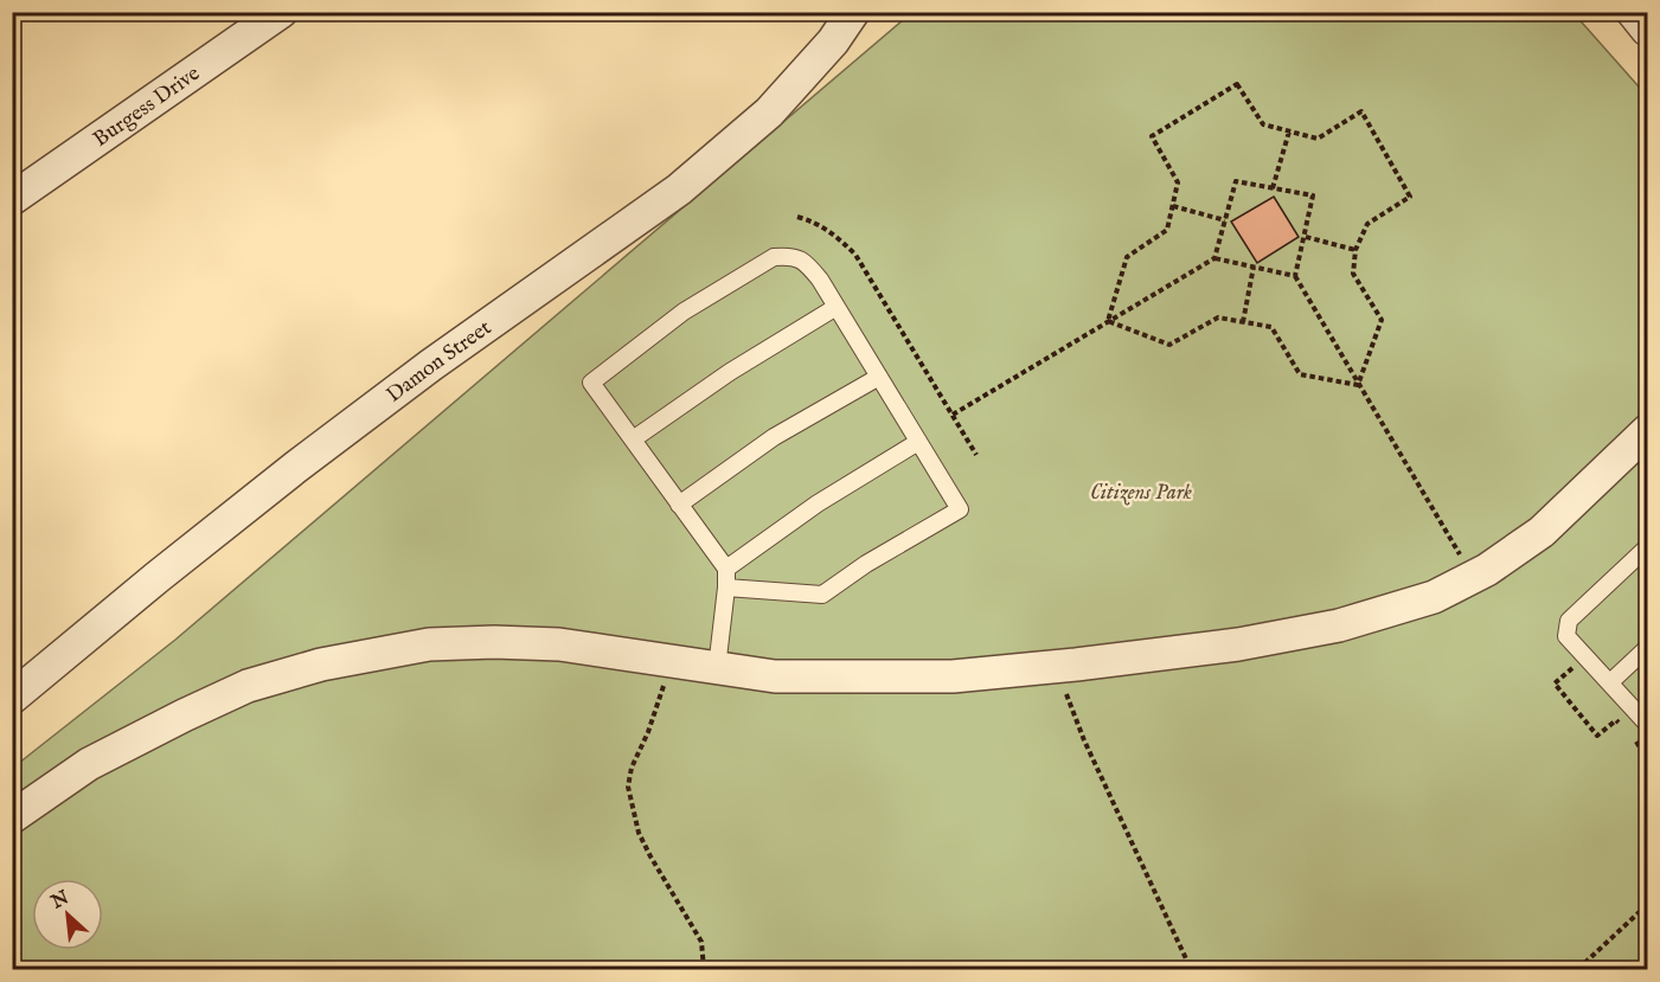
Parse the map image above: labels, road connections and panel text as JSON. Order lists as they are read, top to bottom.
{
  "streets": {
    "street": ["Burgess Drive", "Damon Street"]
  },
  "parks": ["Citizens Park"],
  "north": "top left"
}
